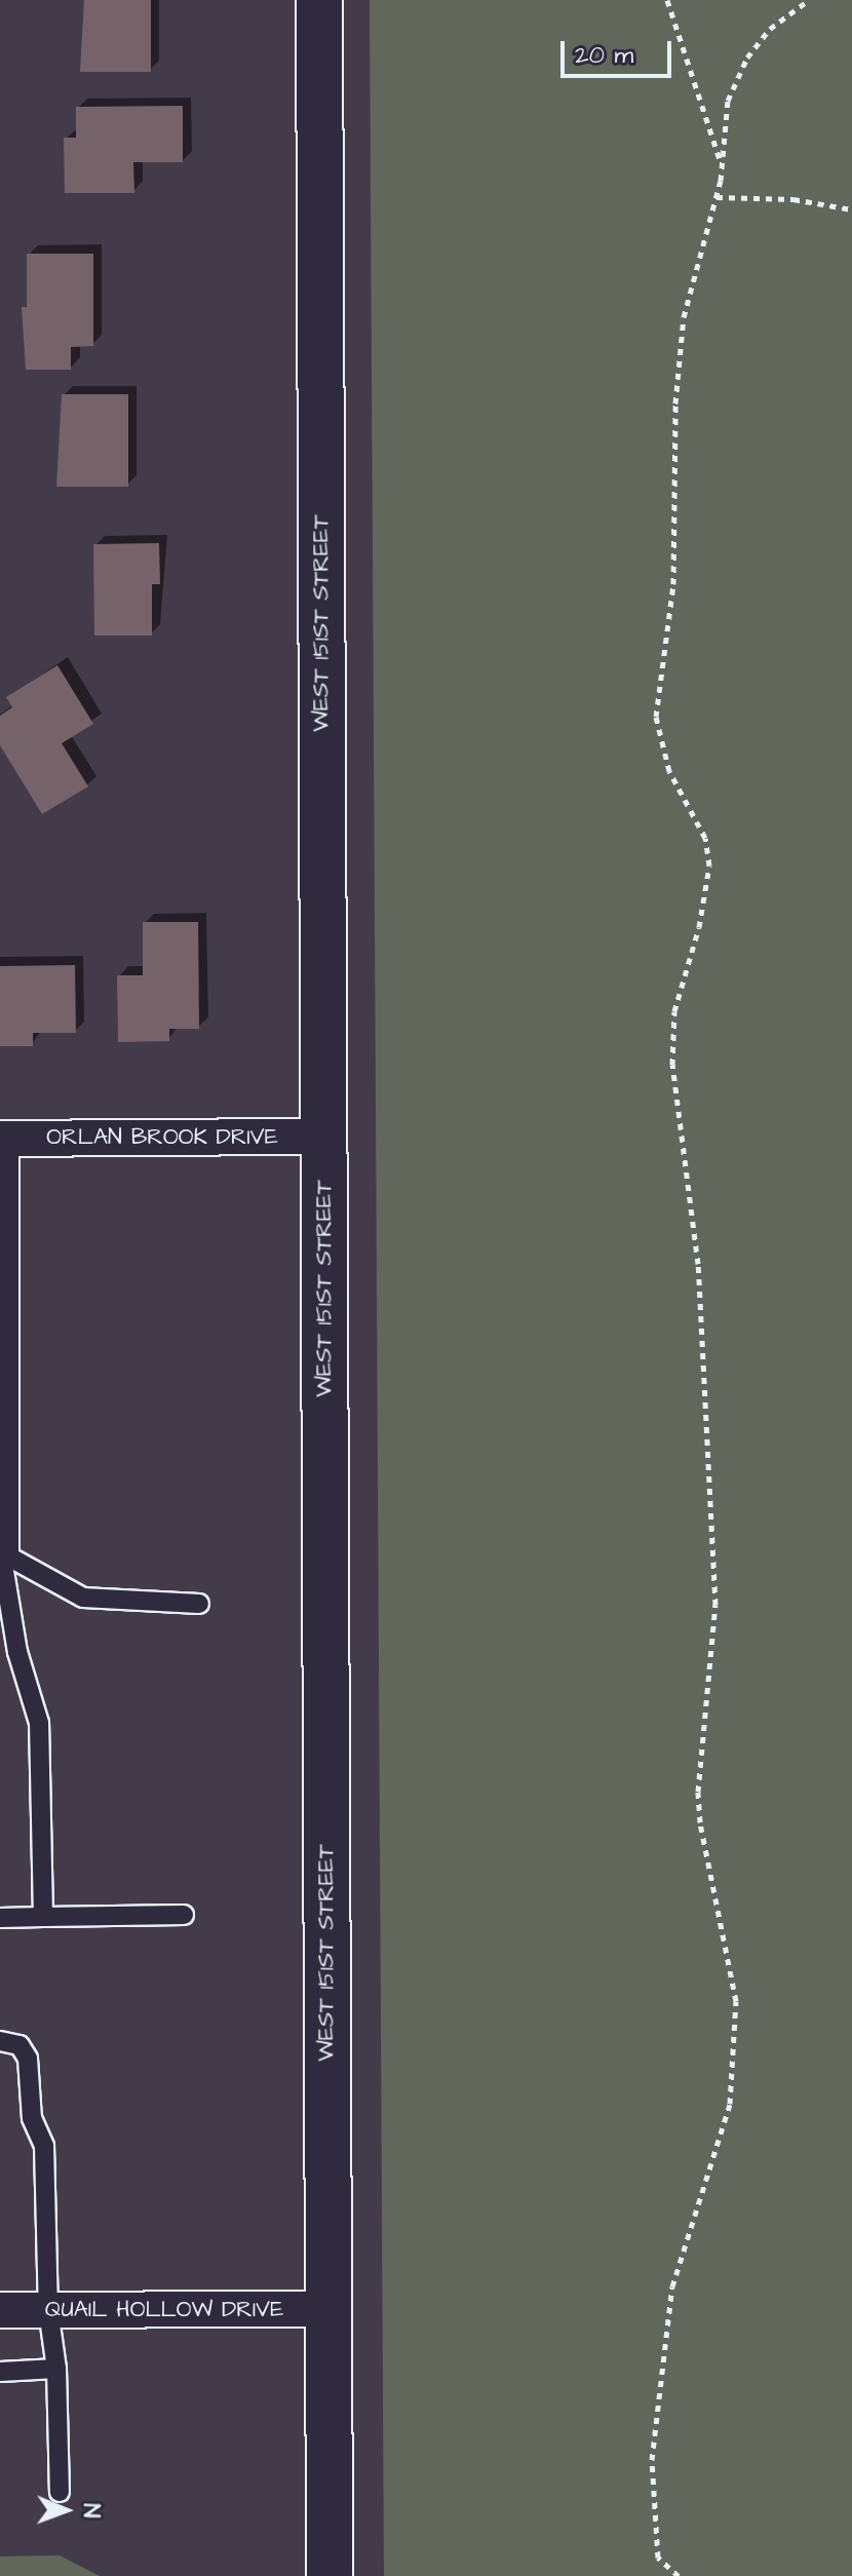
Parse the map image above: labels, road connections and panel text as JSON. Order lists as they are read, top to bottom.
{
  "streets": {
    "street": ["WEST 151ST STREET", "ORLAN BROOK DRIVE", "QUAIL HOLLOW DRIVE"]
  },
  "crossings": [
    ["WEST 151ST STREET", "ORLAN BROOK DRIVE"],
    ["WEST 151ST STREET", "QUAIL HOLLOW DRIVE"]
  ],
  "scale_bar": "20 m",
  "north": "right"
}
